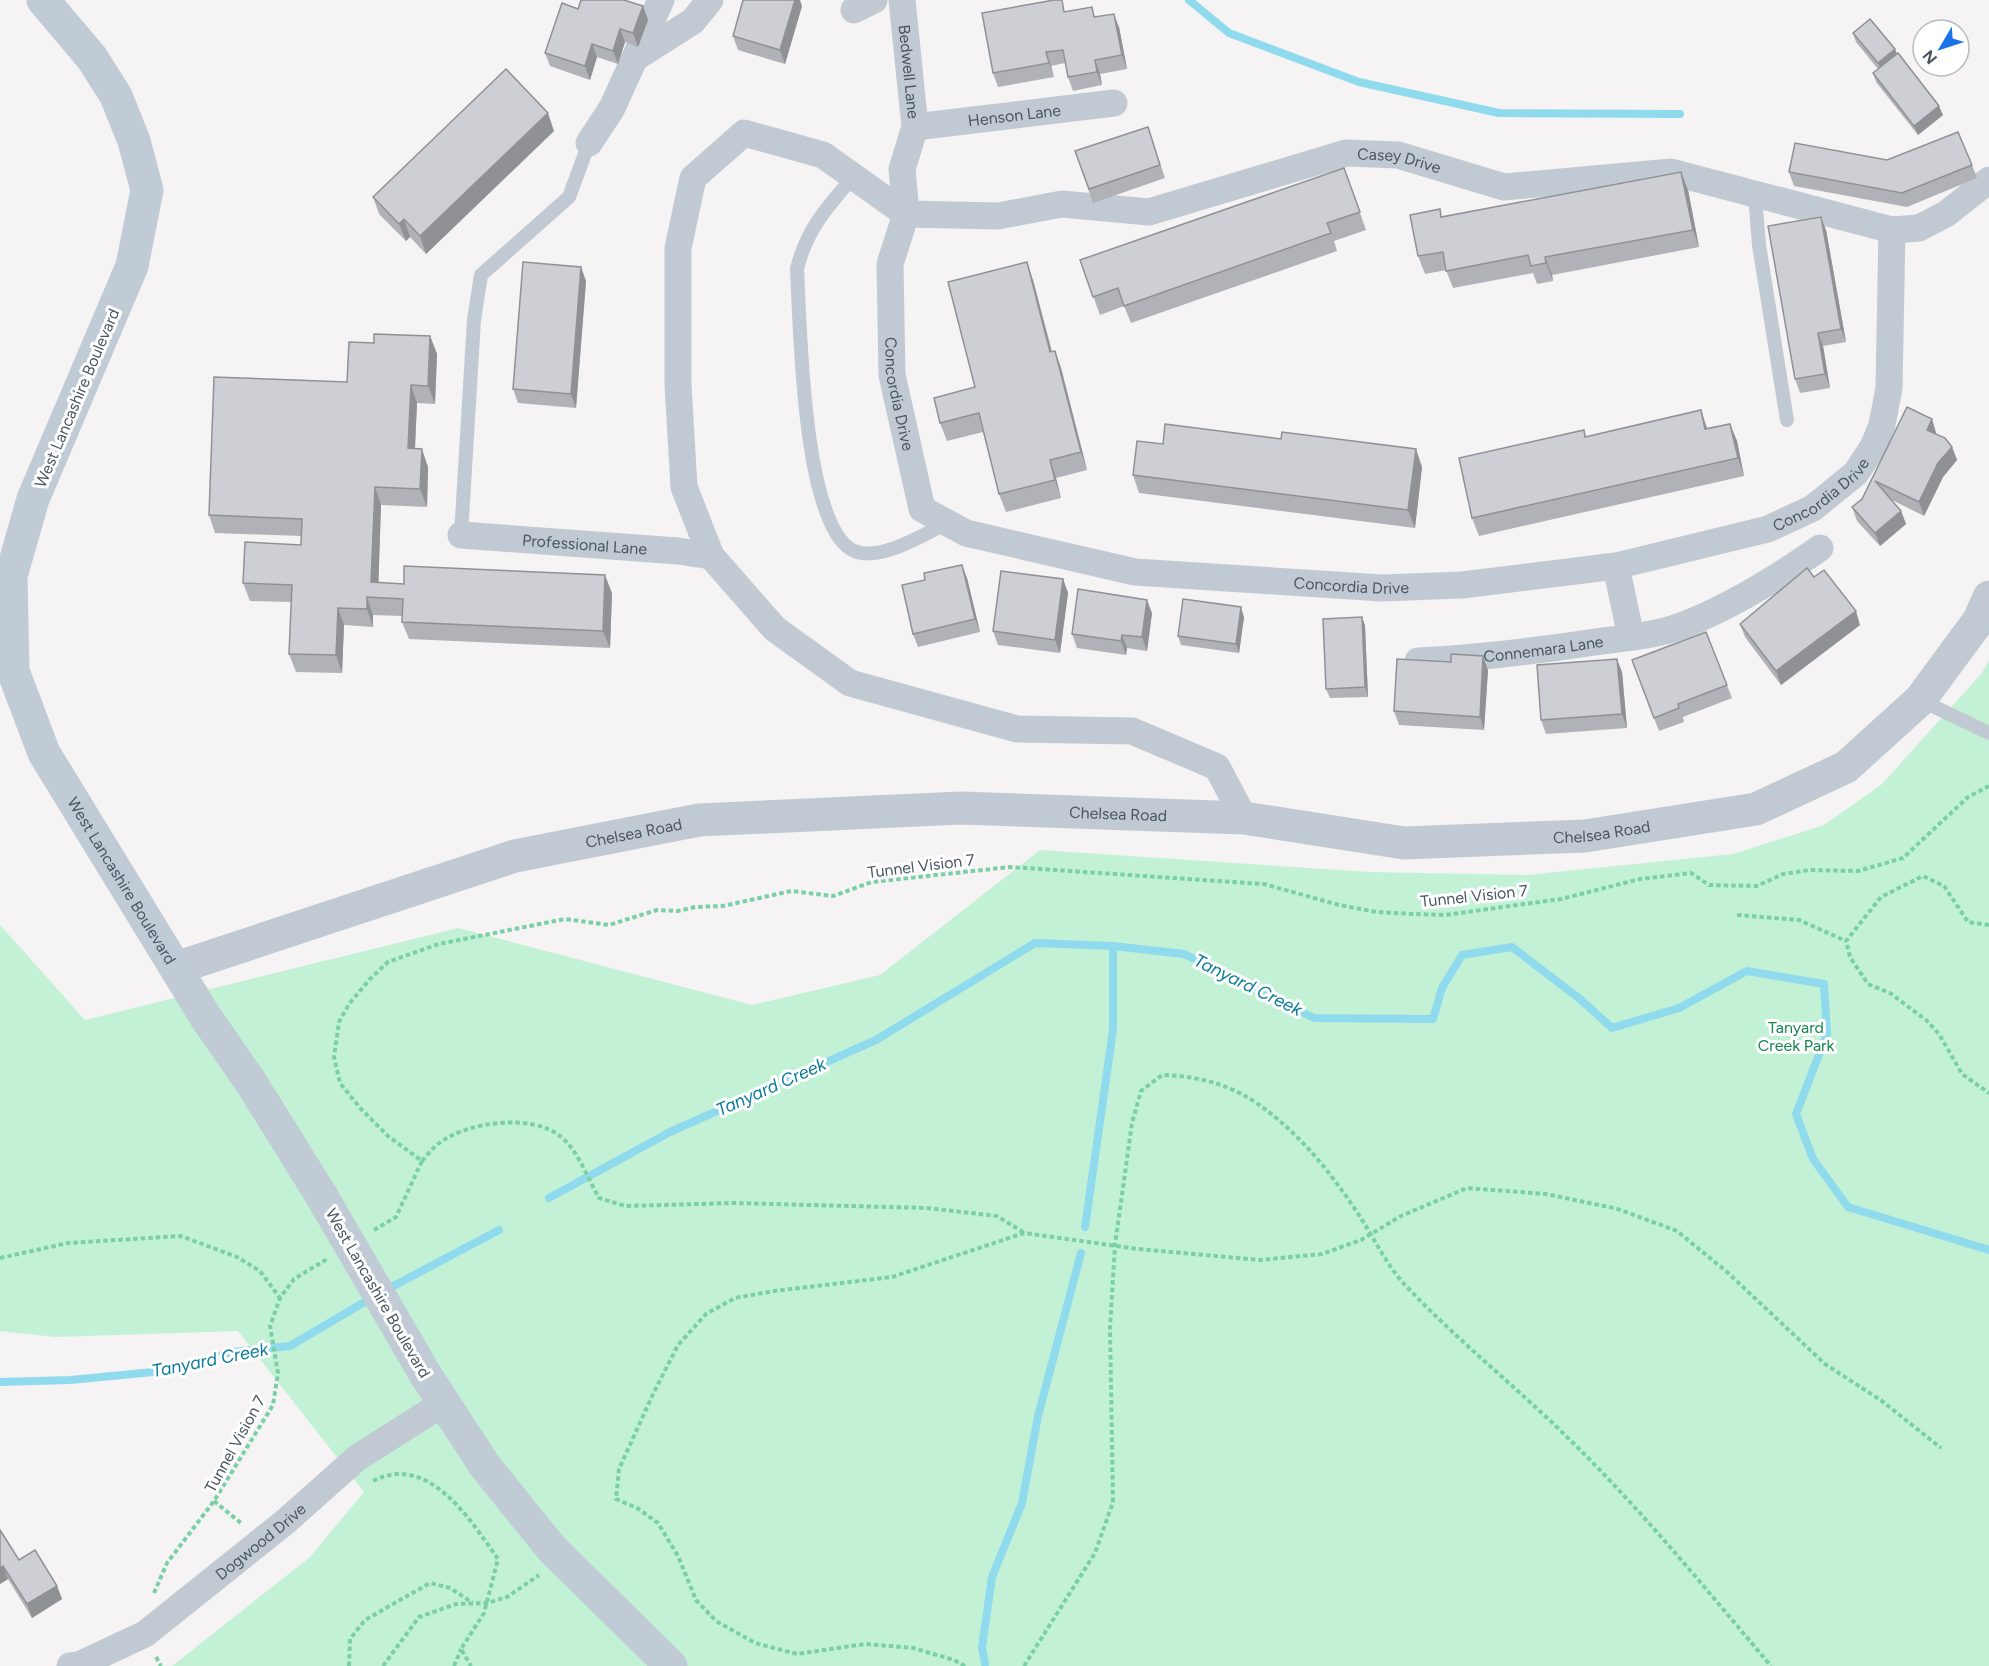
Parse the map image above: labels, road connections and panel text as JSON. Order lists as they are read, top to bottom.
{
  "streets": {
    "main road": ["West Lancashire Boulevard"],
    "street": [
      "Bedwell Lane",
      "Henson Lane",
      "Casey Drive",
      "Concordia Drive",
      "Professional Lane",
      "Connemara Lane",
      "Chelsea Road",
      "Dogwood Drive"
    ],
    "path": ["Tunnel Vision 7"]
  },
  "crossings": [
    ["Bedwell Lane", "Henson Lane"],
    ["Bedwell Lane", "Casey Drive"],
    ["Bedwell Lane", "Concordia Drive"],
    ["Casey Drive", "Concordia Drive"],
    ["West Lancashire Boulevard", "Chelsea Road"],
    ["West Lancashire Boulevard", "Dogwood Drive"]
  ],
  "water": ["Tanyard Creek"],
  "parks": ["Tanyard Creek Park"],
  "north": "bottom left"
}
